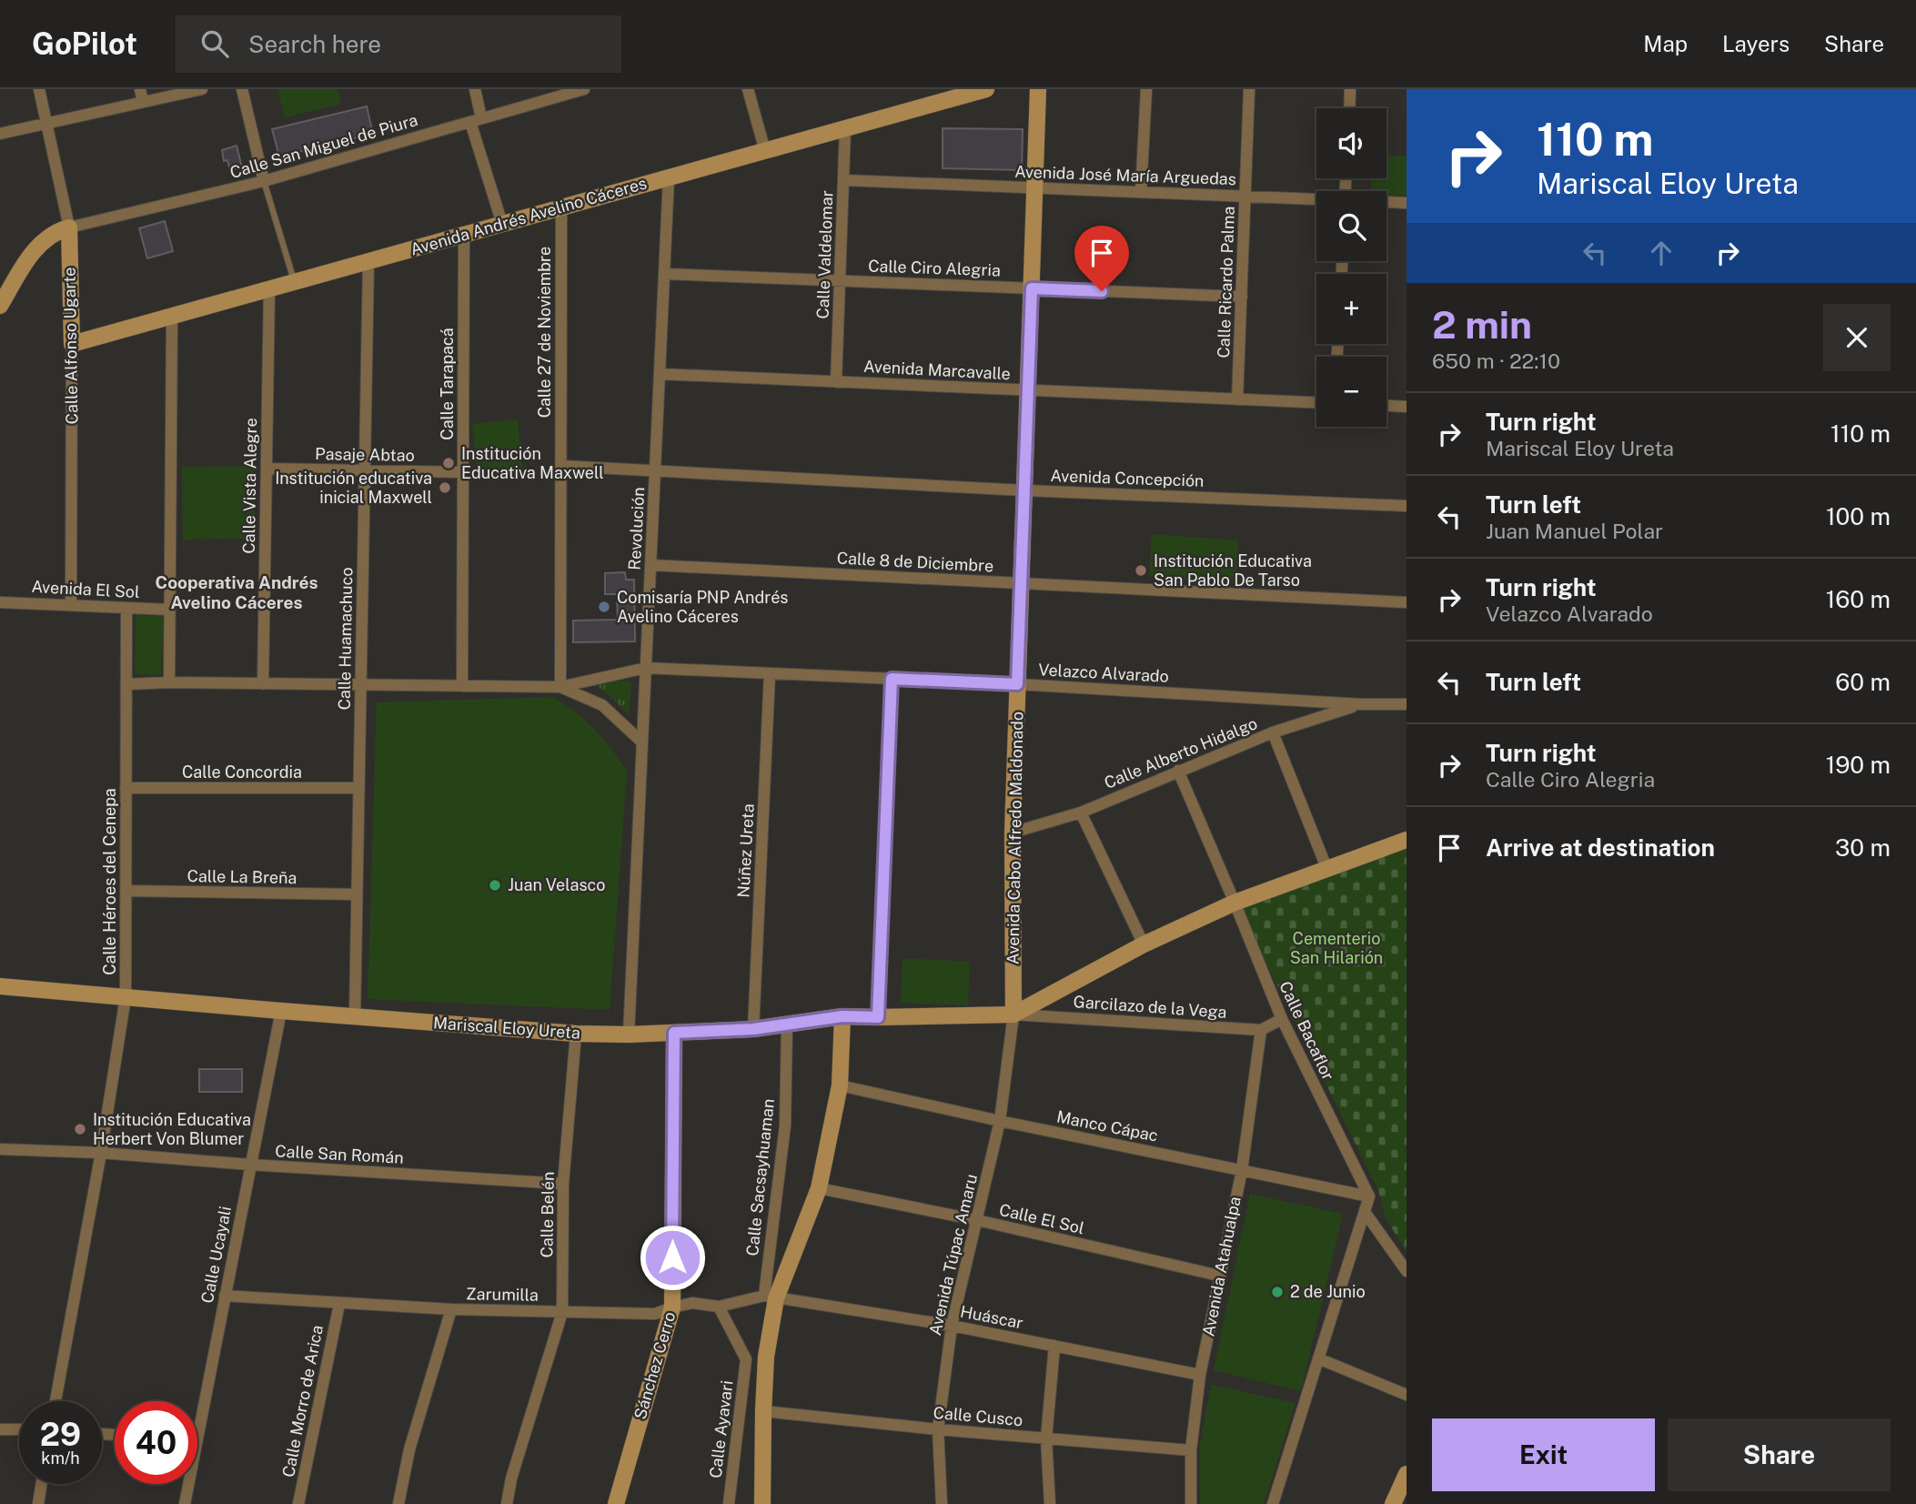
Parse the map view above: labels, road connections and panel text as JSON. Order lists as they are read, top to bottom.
{
  "streets": {
    "street": [
      "Calle San Miguel de Piura",
      "Avenida José María Arguedas",
      "Avenida Andrés Avelino Cáceres",
      "Calle Valdelomar",
      "Calle Ciro Alegria",
      "Calle Ricardo Palma",
      "Calle 27 de Noviembre",
      "Calle Alfonso Ugarte",
      "Avenida Marcavalle",
      "Calle Tarapacá",
      "Pasaje Abtao",
      "Avenida Concepción",
      "Calle Vista Alegre",
      "Revolución",
      "Calle 8 de Diciembre",
      "Avenida El Sol",
      "Calle Huamachuco",
      "Velazco Alvarado",
      "Calle Alberto Hidalgo",
      "Calle Concordia",
      "Avenida Cabo Alfredo Maldonado",
      "Núñez Ureta",
      "Calle La Breña",
      "Calle Héroes del Cenepa",
      "Garcilazo de la Vega",
      "Mariscal Eloy Ureta",
      "Calle Bacaflor",
      "Manco Cápac",
      "Calle San Román",
      "Calle Sacsayhuaman",
      "Calle Belén",
      "Calle El Sol",
      "Calle Ucayali",
      "Avenida Túpac Amaru",
      "Avenida Atahualpa",
      "Zarumilla",
      "Huáscar",
      "Sánchez Cerro",
      "Calle Morro de Arica",
      "Calle Cusco",
      "Calle Ayavari"
    ]
  },
  "crossings": [
    ["Calle San Miguel de Piura", "Calle Alfonso Ugarte"],
    ["Avenida José María Arguedas", "Calle Valdelomar"],
    ["Avenida José María Arguedas", "Calle Ricardo Palma"],
    ["Avenida José María Arguedas", "Avenida Cabo Alfredo Maldonado"],
    ["Avenida Andrés Avelino Cáceres", "Calle Valdelomar"],
    ["Avenida Andrés Avelino Cáceres", "Calle 27 de Noviembre"],
    ["Avenida Andrés Avelino Cáceres", "Calle Alfonso Ugarte"],
    ["Avenida Andrés Avelino Cáceres", "Calle Tarapacá"],
    ["Avenida Andrés Avelino Cáceres", "Calle Vista Alegre"],
    ["Avenida Andrés Avelino Cáceres", "Revolución"],
    ["Avenida Andrés Avelino Cáceres", "Calle Huamachuco"],
    ["Calle Valdelomar", "Calle Ciro Alegria"],
    ["Calle Valdelomar", "Avenida Marcavalle"],
    ["Calle Ciro Alegria", "Calle Ricardo Palma"],
    ["Calle Ciro Alegria", "Revolución"],
    ["Calle Ciro Alegria", "Avenida Cabo Alfredo Maldonado"],
    ["Calle Ricardo Palma", "Avenida Marcavalle"],
    ["Calle 27 de Noviembre", "Avenida Concepción"],
    ["Calle 27 de Noviembre", "Velazco Alvarado"],
    ["Calle Alfonso Ugarte", "Avenida El Sol"],
    ["Avenida Marcavalle", "Revolución"],
    ["Avenida Marcavalle", "Avenida Cabo Alfredo Maldonado"],
    ["Calle Tarapacá", "Pasaje Abtao"],
    ["Pasaje Abtao", "Calle Vista Alegre"],
    ["Pasaje Abtao", "Calle Huamachuco"],
    ["Avenida Concepción", "Revolución"],
    ["Avenida Concepción", "Avenida Cabo Alfredo Maldonado"],
    ["Revolución", "Calle 8 de Diciembre"],
    ["Revolución", "Velazco Alvarado"],
    ["Revolución", "Mariscal Eloy Ureta"],
    ["Calle 8 de Diciembre", "Avenida Cabo Alfredo Maldonado"],
    ["Avenida El Sol", "Calle Héroes del Cenepa"],
    ["Calle Huamachuco", "Calle Concordia"],
    ["Calle Huamachuco", "Calle La Breña"],
    ["Calle Huamachuco", "Mariscal Eloy Ureta"],
    ["Velazco Alvarado", "Calle Alberto Hidalgo"],
    ["Velazco Alvarado", "Avenida Cabo Alfredo Maldonado"],
    ["Velazco Alvarado", "Núñez Ureta"],
    ["Calle Alberto Hidalgo", "Avenida Cabo Alfredo Maldonado"],
    ["Calle Alberto Hidalgo", "Calle Bacaflor"],
    ["Calle Concordia", "Calle Héroes del Cenepa"],
    ["Avenida Cabo Alfredo Maldonado", "Garcilazo de la Vega"],
    ["Avenida Cabo Alfredo Maldonado", "Mariscal Eloy Ureta"],
    ["Avenida Cabo Alfredo Maldonado", "Avenida Túpac Amaru"],
    ["Núñez Ureta", "Mariscal Eloy Ureta"],
    ["Calle La Breña", "Calle Héroes del Cenepa"],
    ["Calle Héroes del Cenepa", "Mariscal Eloy Ureta"],
    ["Calle Héroes del Cenepa", "Calle San Román"],
    ["Garcilazo de la Vega", "Mariscal Eloy Ureta"],
    ["Garcilazo de la Vega", "Avenida Túpac Amaru"],
    ["Garcilazo de la Vega", "Avenida Atahualpa"],
    ["Mariscal Eloy Ureta", "Calle Sacsayhuaman"],
    ["Mariscal Eloy Ureta", "Calle Belén"],
    ["Mariscal Eloy Ureta", "Calle Ucayali"],
    ["Mariscal Eloy Ureta", "Avenida Túpac Amaru"],
    ["Mariscal Eloy Ureta", "Sánchez Cerro"],
    ["Calle Bacaflor", "Manco Cápac"],
    ["Manco Cápac", "Avenida Túpac Amaru"],
    ["Manco Cápac", "Avenida Atahualpa"],
    ["Calle San Román", "Calle Belén"],
    ["Calle San Román", "Calle Ucayali"],
    ["Calle Sacsayhuaman", "Zarumilla"],
    ["Calle Sacsayhuaman", "Huáscar"],
    ["Calle Belén", "Zarumilla"],
    ["Calle El Sol", "Avenida Túpac Amaru"],
    ["Calle El Sol", "Avenida Atahualpa"],
    ["Calle Ucayali", "Zarumilla"],
    ["Avenida Túpac Amaru", "Huáscar"],
    ["Avenida Túpac Amaru", "Calle Cusco"],
    ["Avenida Atahualpa", "Huáscar"],
    ["Avenida Atahualpa", "Calle Cusco"],
    ["Zarumilla", "Huáscar"],
    ["Zarumilla", "Sánchez Cerro"],
    ["Zarumilla", "Calle Morro de Arica"]
  ],
  "districts": ["Cooperativa Andrés Avelino Cáceres"],
  "parks": ["Cementerio San Hilarión"],
  "places": [
    "Institución Educativa Maxwell",
    "Institución educativa inicial Maxwell",
    "Institución Educativa San Pablo De Tarso",
    "Comisaría PNP Andrés Avelino Cáceres",
    "Juan Velasco",
    "Institución Educativa Herbert Von Blumer",
    "2 de Junio"
  ],
  "page": {
    "header": "GoPilot",
    "search": "Search here",
    "nav": ["Map", "Layers", "Share"],
    "turn": ["110 m", "Mariscal Eloy Ureta"],
    "map_buttons": ["+", "−"],
    "heading": ["2 min", "650 m · 22:10"],
    "list": [
      {
        "name": "Turn right",
        "note": "Mariscal Eloy Ureta",
        "value": "110 m"
      },
      {
        "name": "Turn left",
        "note": "Juan Manuel Polar",
        "value": "100 m"
      },
      {
        "name": "Turn right",
        "note": "Velazco Alvarado",
        "value": "160 m"
      },
      {
        "name": "Turn left",
        "value": "60 m"
      },
      {
        "name": "Turn right",
        "note": "Calle Ciro Alegria",
        "value": "190 m"
      },
      {
        "name": "Arrive at destination",
        "value": "30 m"
      }
    ],
    "speed": "29 km/h",
    "limit": "40",
    "buttons": ["Exit", "Share"]
  }
}
